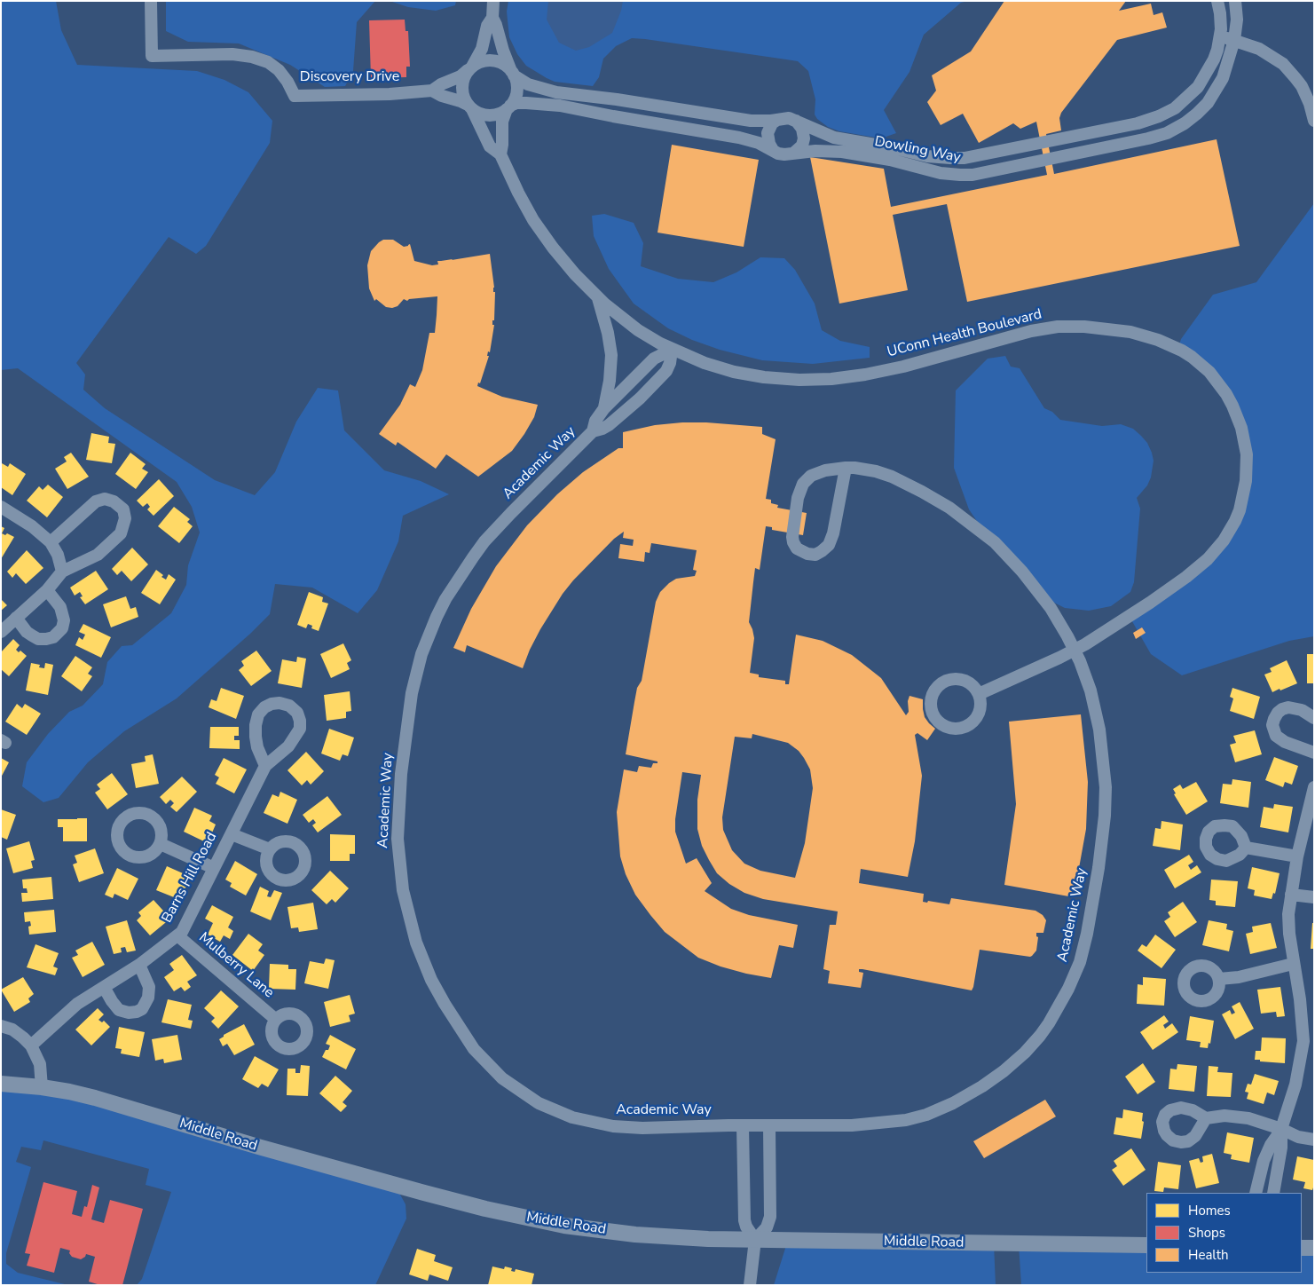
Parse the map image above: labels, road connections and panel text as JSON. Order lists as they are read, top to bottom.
{
  "streets": {
    "street": [
      "Discovery Drive",
      "Dowling Way",
      "UConn Health Boulevard",
      "Academic Way",
      "Barns Hill Road",
      "Mulberry Lane",
      "Middle Road"
    ]
  },
  "crossings": [
    ["Discovery Drive", "Dowling Way"],
    ["Discovery Drive", "UConn Health Boulevard"],
    ["Dowling Way", "UConn Health Boulevard"],
    ["UConn Health Boulevard", "Academic Way"],
    ["Barns Hill Road", "Mulberry Lane"]
  ],
  "legend": ["Homes", "Shops", "Health"]
}
